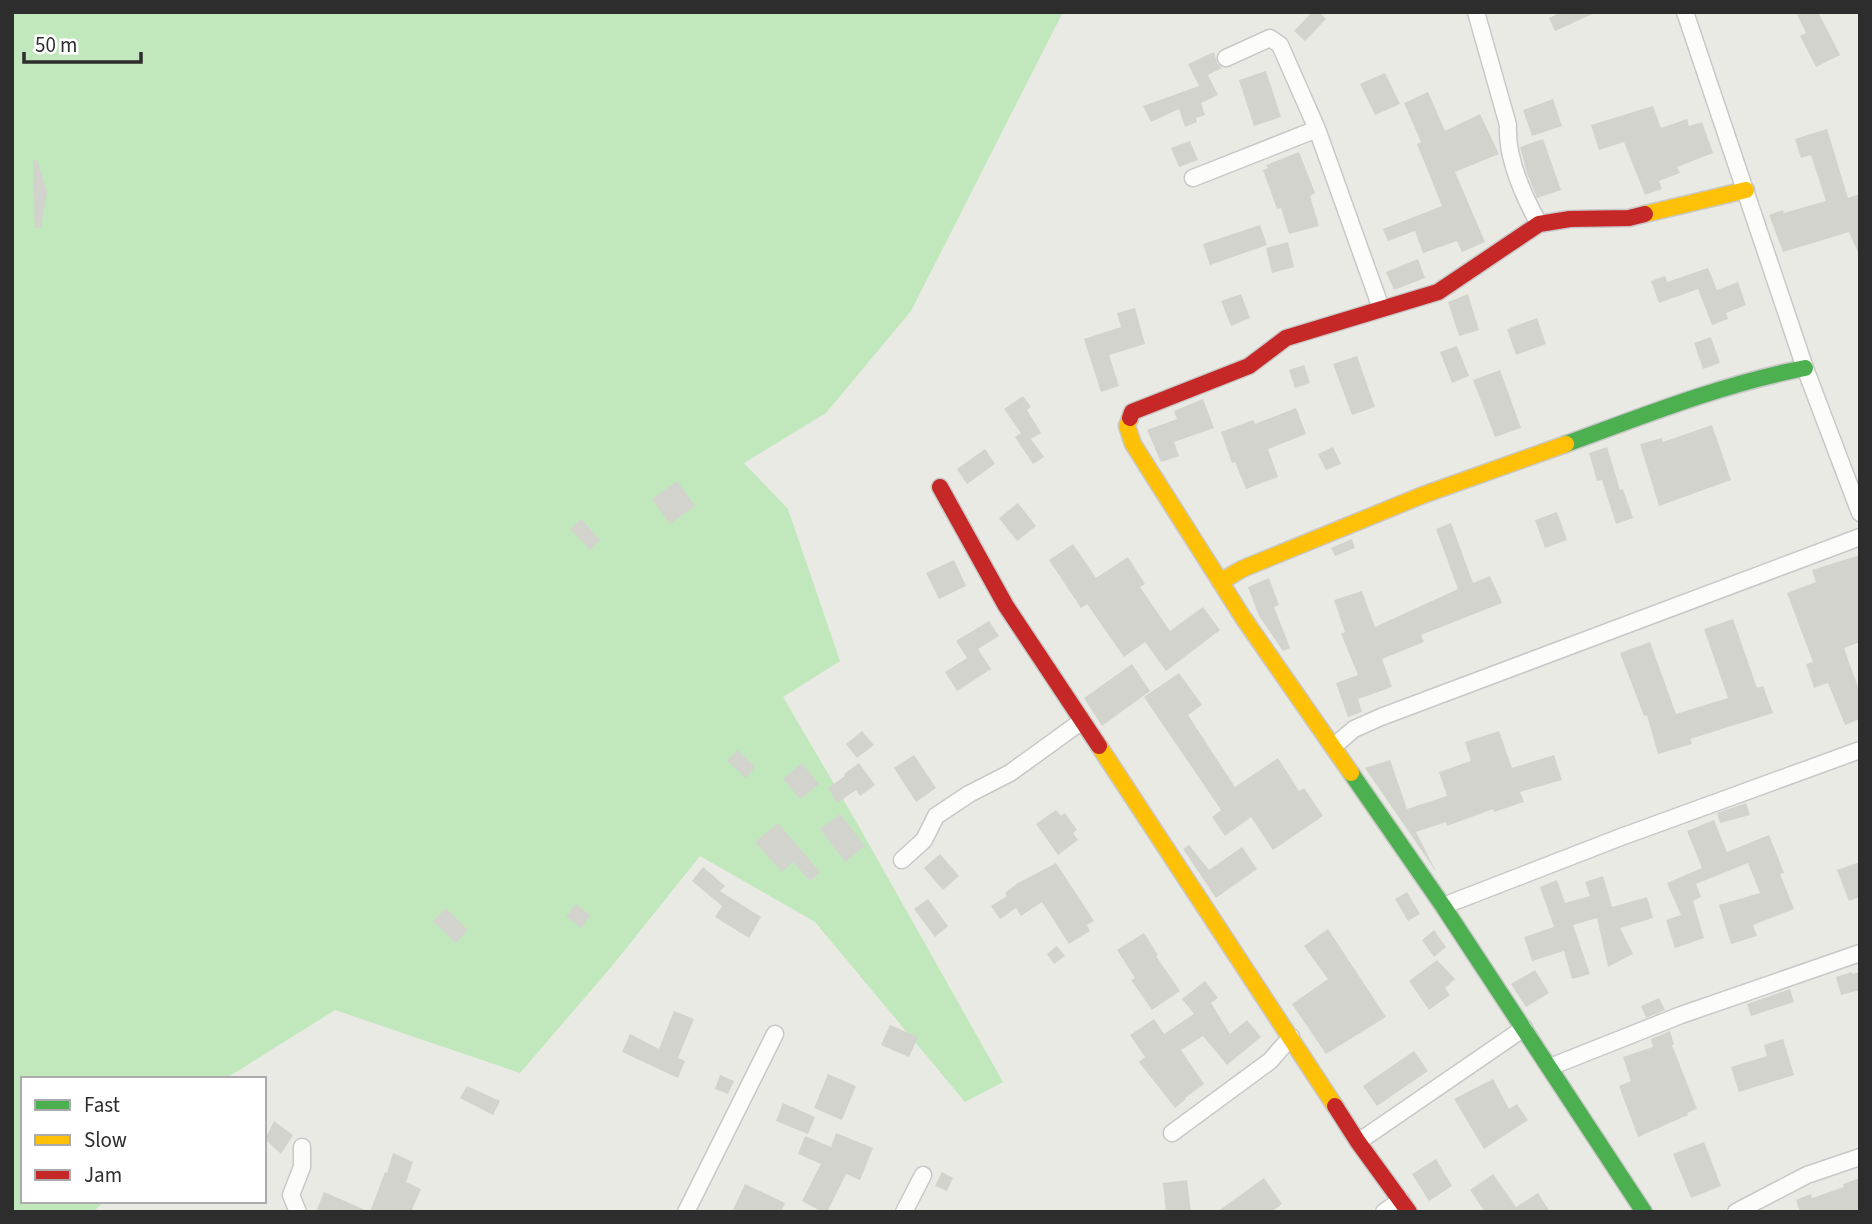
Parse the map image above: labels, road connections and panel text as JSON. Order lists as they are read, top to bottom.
{
  "legend": ["Fast", "Slow", "Jam"],
  "scale_bar": "50 m"
}
